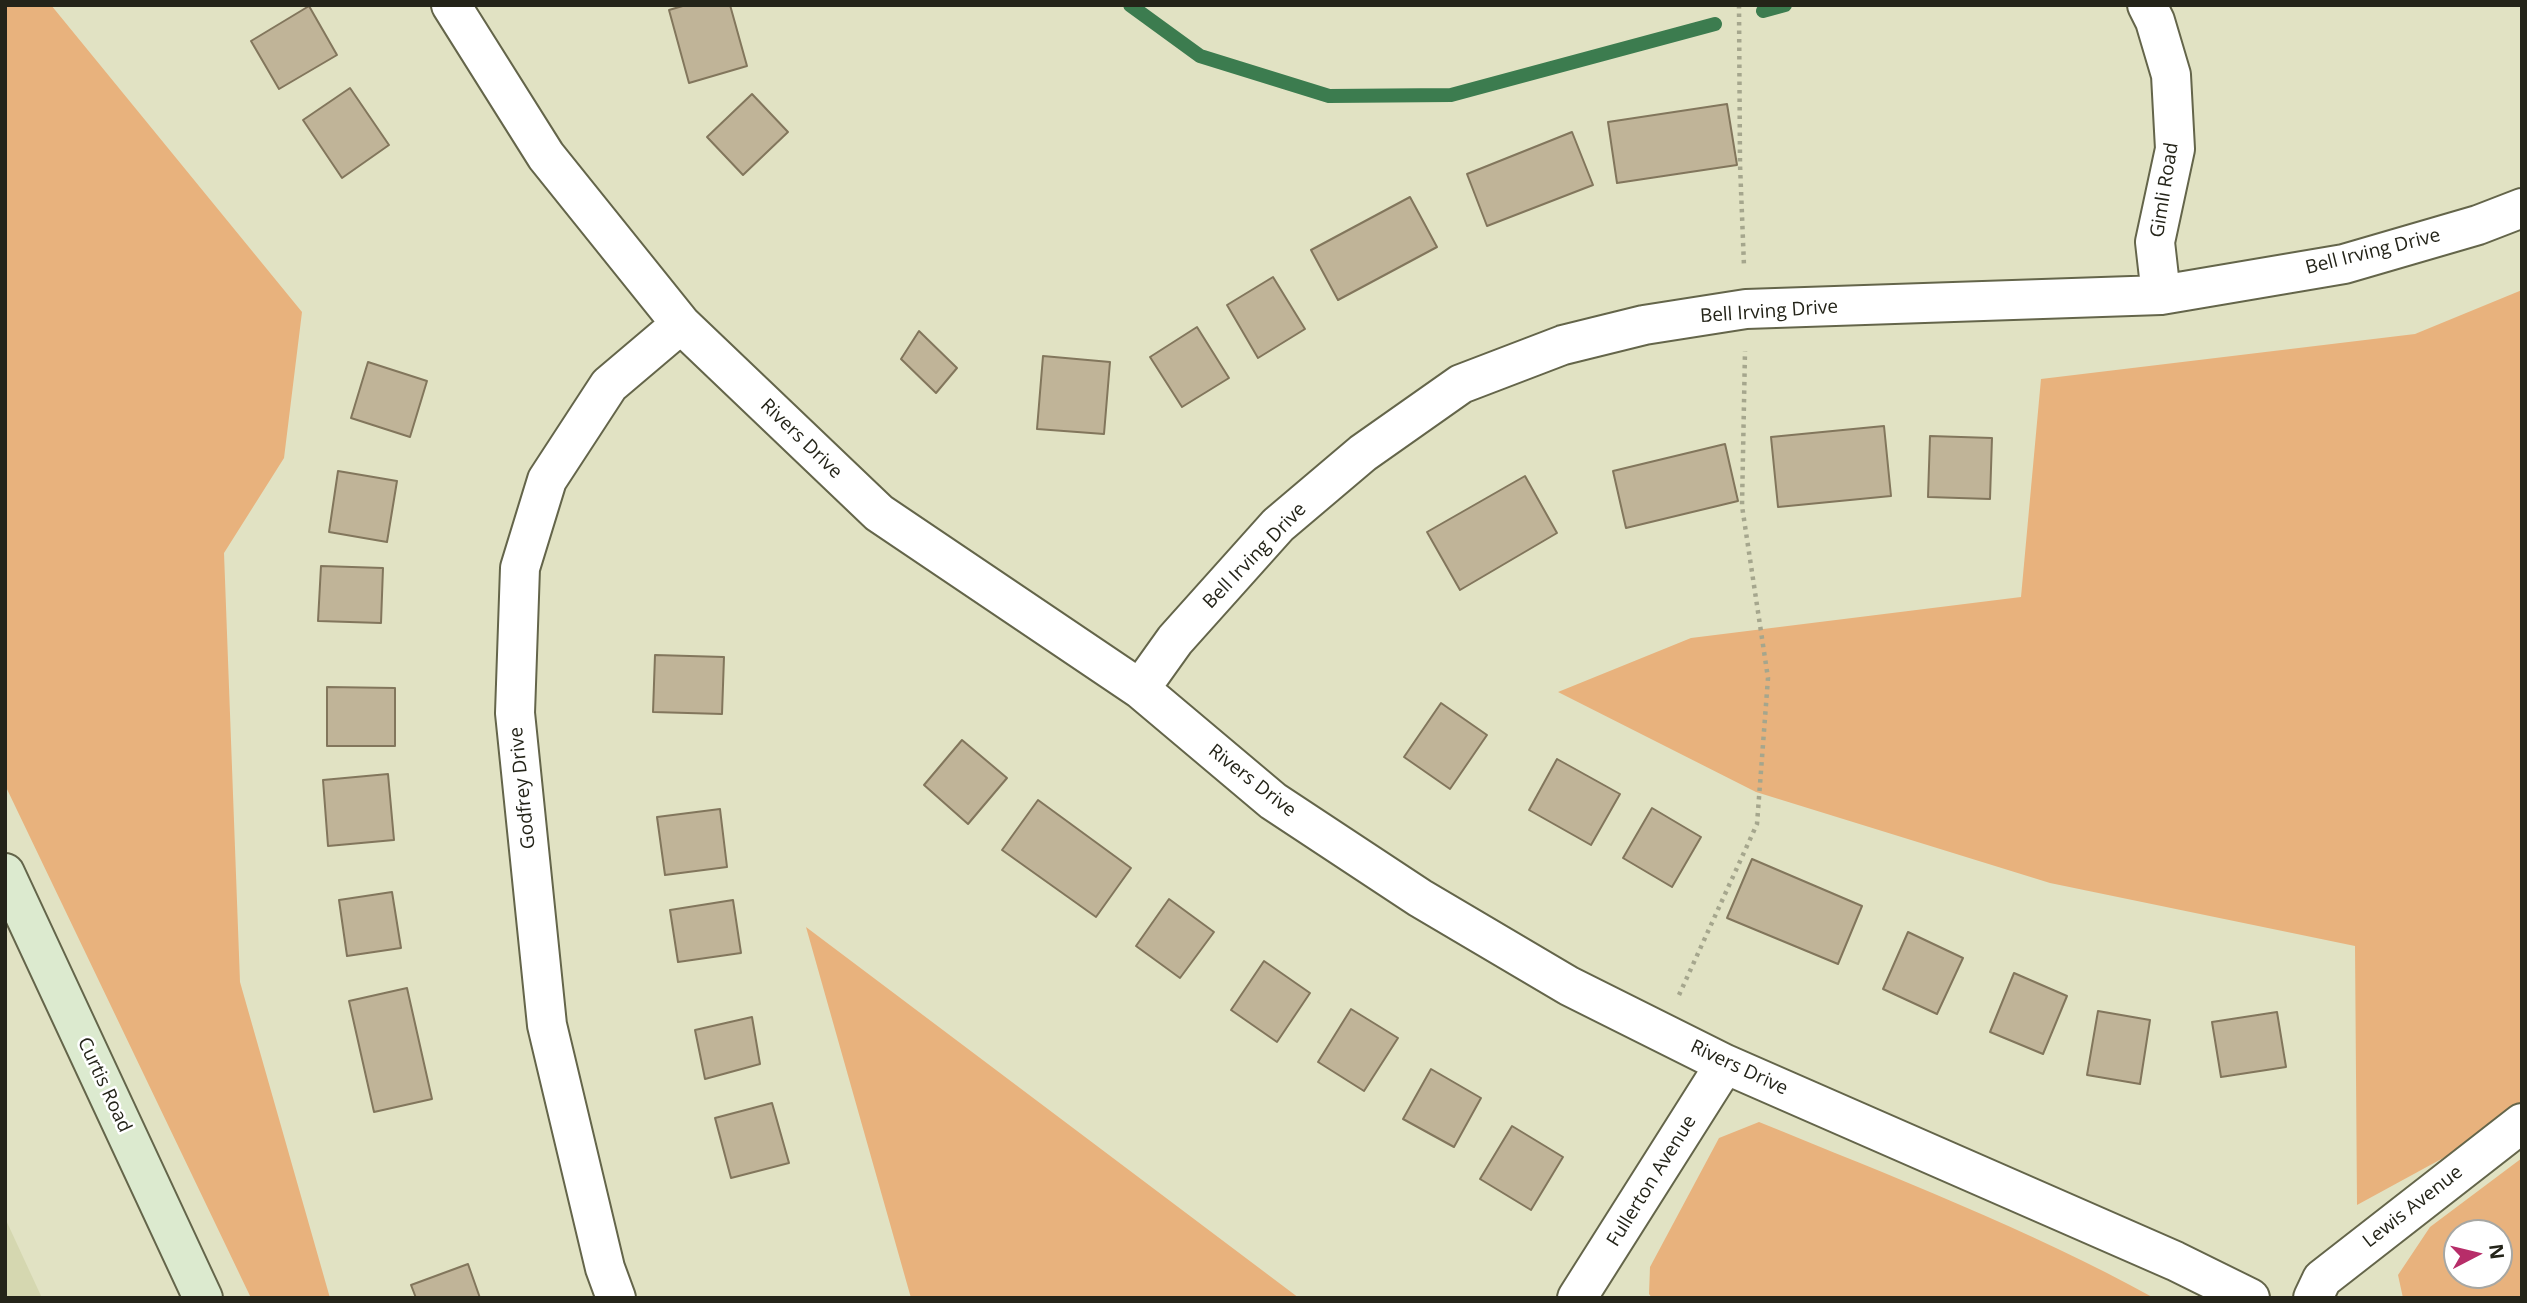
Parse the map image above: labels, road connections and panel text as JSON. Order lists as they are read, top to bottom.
{
  "streets": {
    "main road": ["Curtis Road"],
    "street": [
      "Gimli Road",
      "Bell Irving Drive",
      "Rivers Drive",
      "Godfrey Drive",
      "Fullerton Avenue",
      "Lewis Avenue"
    ]
  },
  "crossings": [
    ["Gimli Road", "Bell Irving Drive"],
    ["Bell Irving Drive", "Rivers Drive"],
    ["Rivers Drive", "Godfrey Drive"],
    ["Rivers Drive", "Fullerton Avenue"]
  ],
  "north": "right"
}
